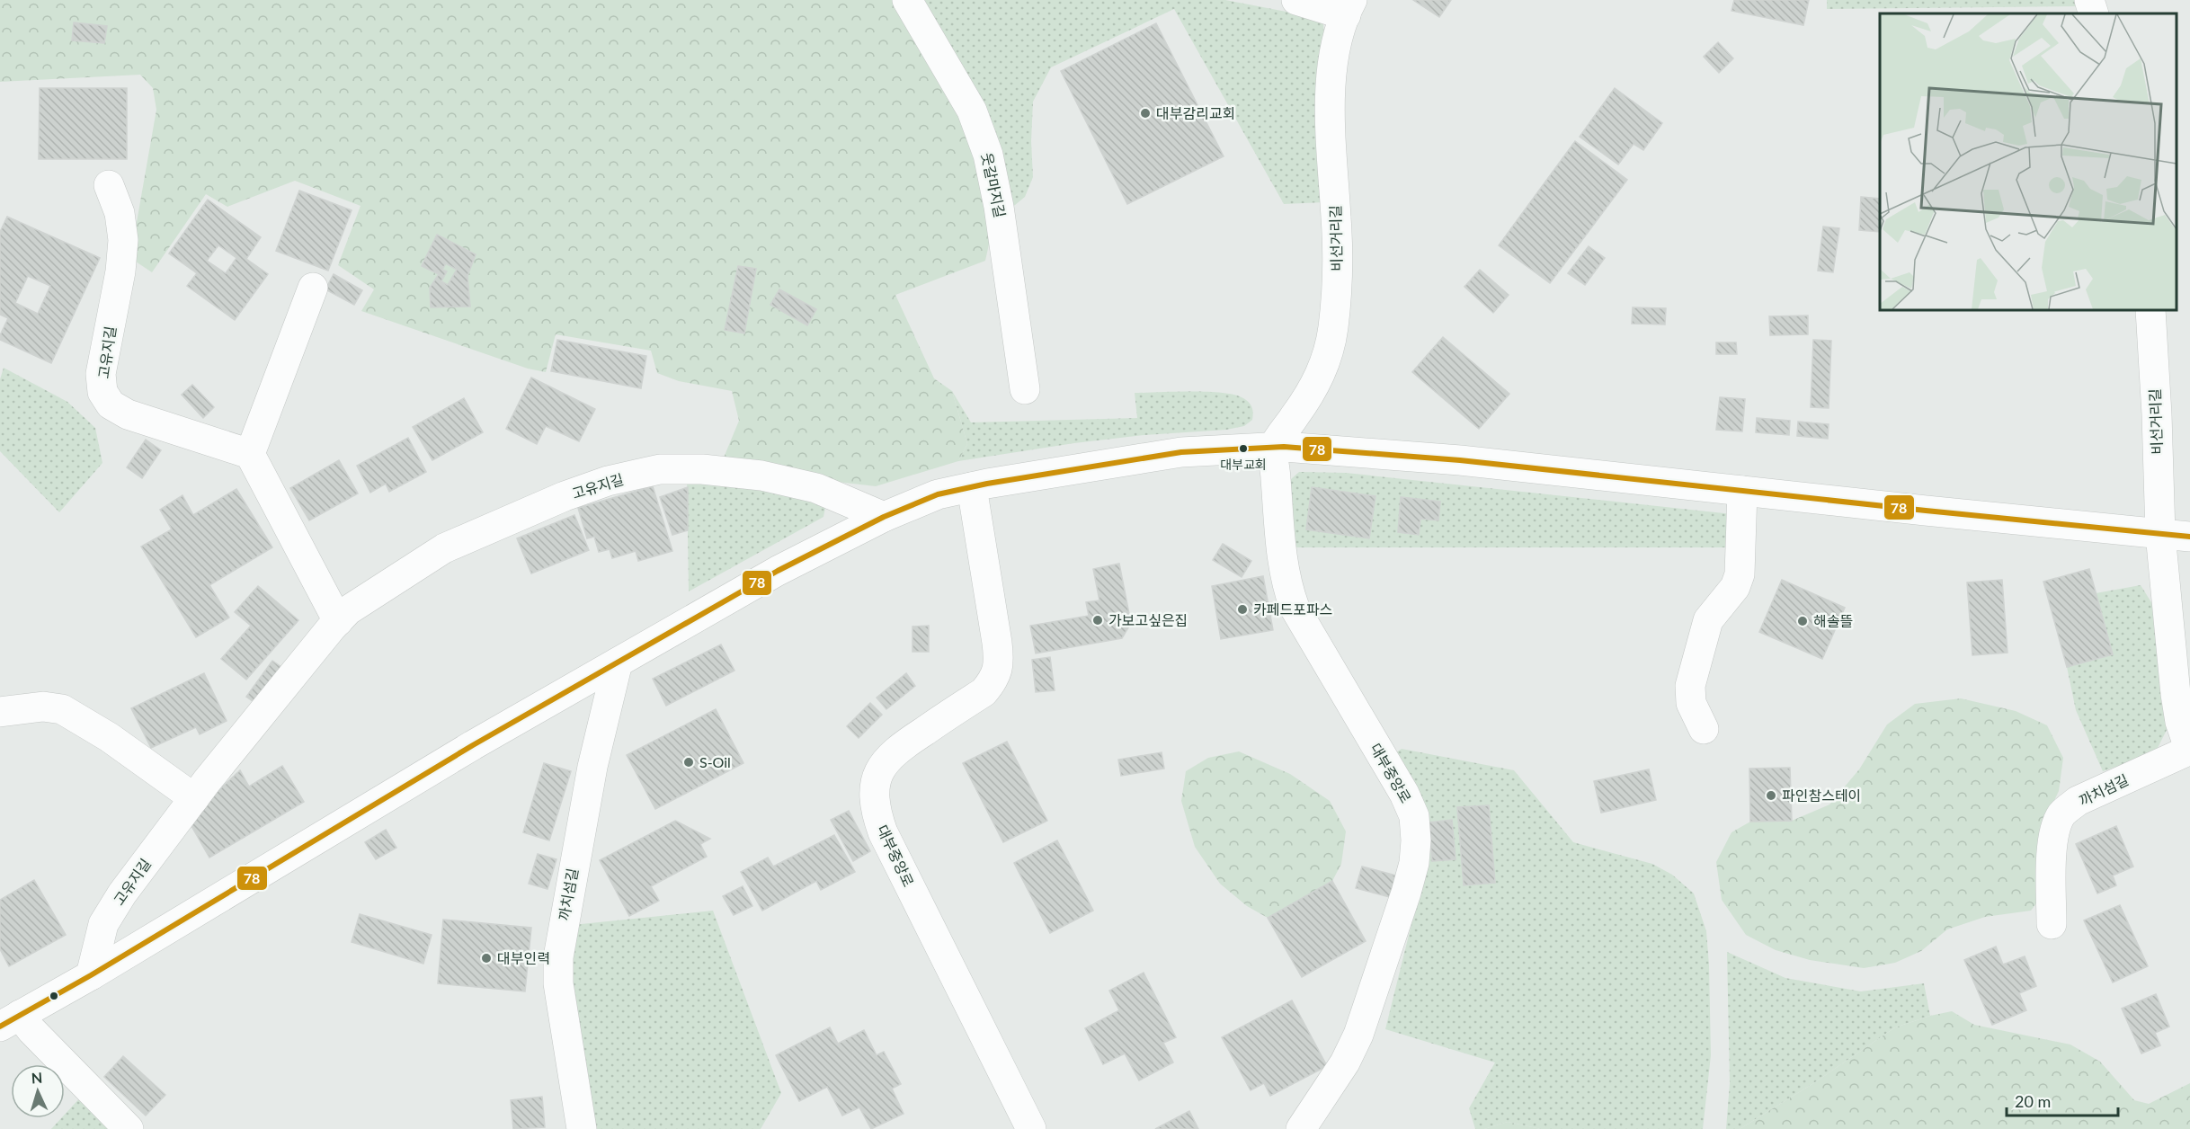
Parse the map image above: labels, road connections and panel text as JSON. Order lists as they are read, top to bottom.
{
  "streets": {
    "street": [
      "웃갈마지길",
      "비선거리길",
      "고유지길",
      "대부중앙로",
      "까치섬길"
    ]
  },
  "crossings": [
    ["비선거리길", "대부중앙로"],
    ["비선거리길", "까치섬길"]
  ],
  "places": [
    "대부감리교회",
    "대부교회",
    "카페드포파스",
    "가보고싶은집",
    "해솔뜰",
    "S-Oil",
    "파인참스테이",
    "대부인력"
  ],
  "lines": ["transit line 78"],
  "scale_bar": "20 m",
  "north": "top"
}
